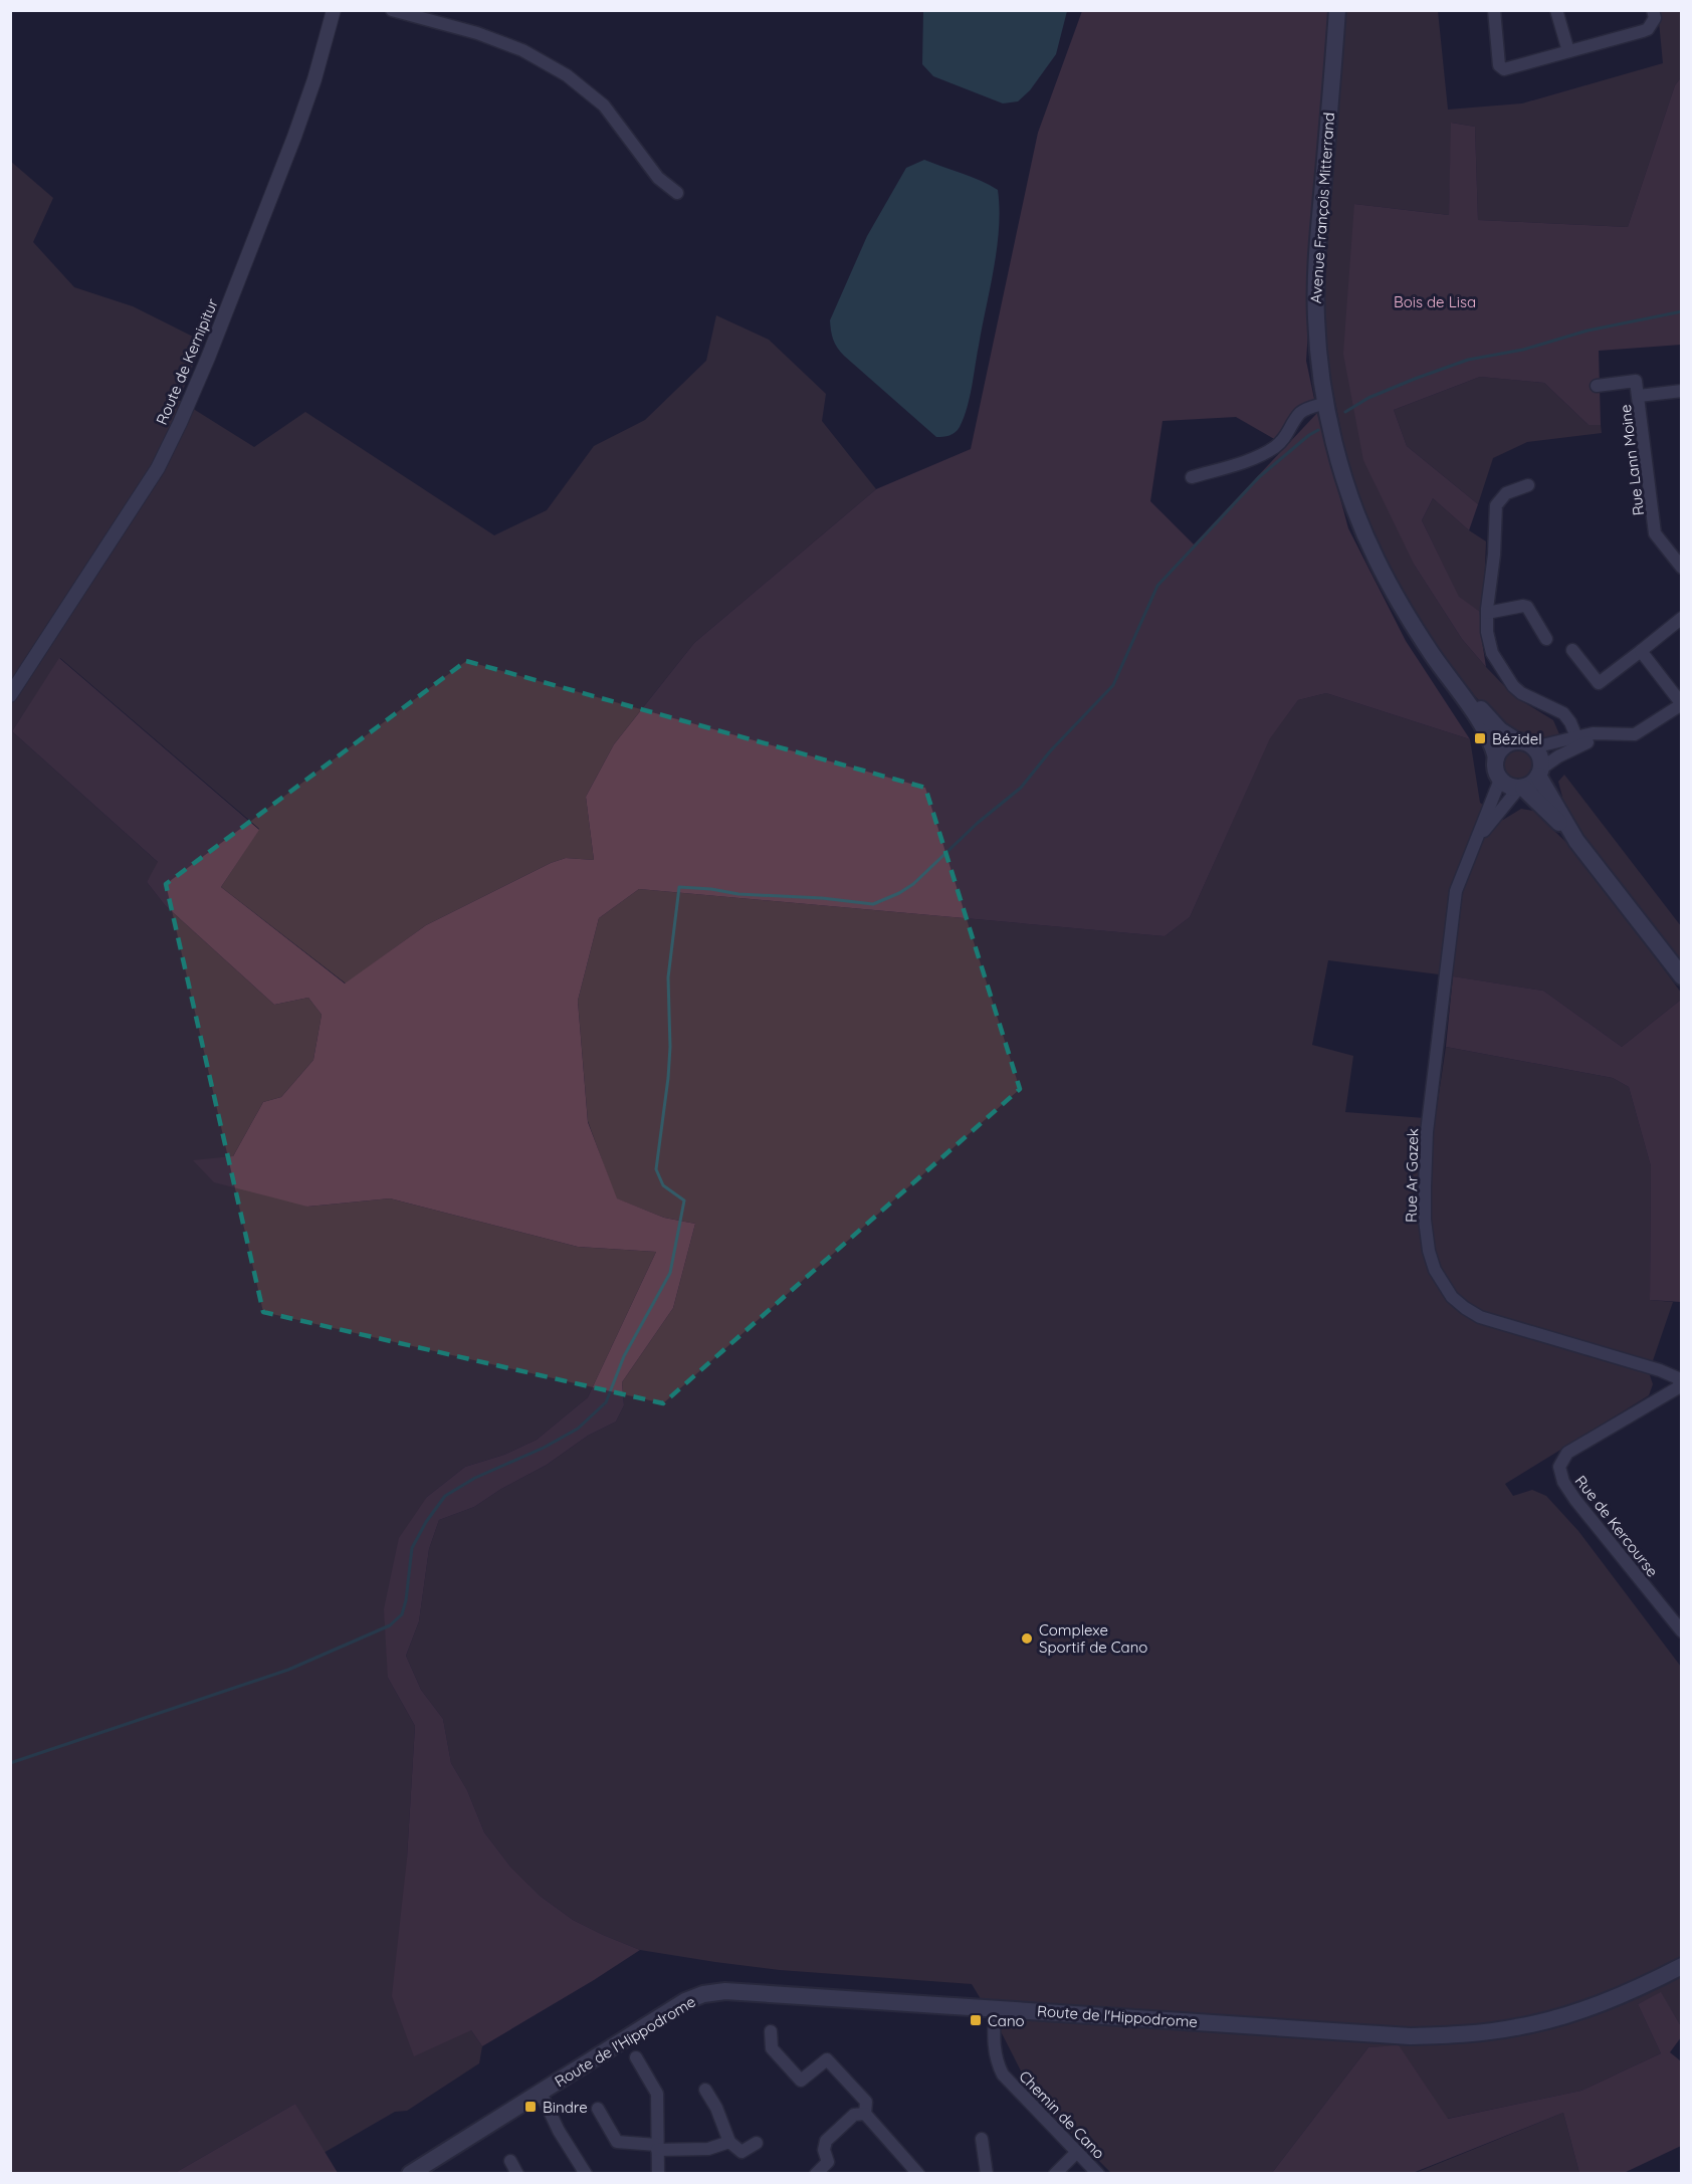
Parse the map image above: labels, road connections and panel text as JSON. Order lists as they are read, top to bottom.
{
  "streets": {
    "main road": ["Avenue François Mitterrand", "Route de l'Hippodrome"],
    "street": [
      "Route de Kernipitur",
      "Rue Lann Moine",
      "Rue Ar Gazek",
      "Rue de Kercourse",
      "Chemin de Cano"
    ]
  },
  "crossings": [
    ["Avenue François Mitterrand", "Rue Ar Gazek"],
    ["Rue Ar Gazek", "Rue de Kercourse"],
    ["Route de l'Hippodrome", "Chemin de Cano"]
  ],
  "parks": ["Bois de Lisa"],
  "places": {
    "transit": ["Bézidel", "Cano", "Bindre"],
    "other": ["Complexe Sportif de Cano"]
  }
}
